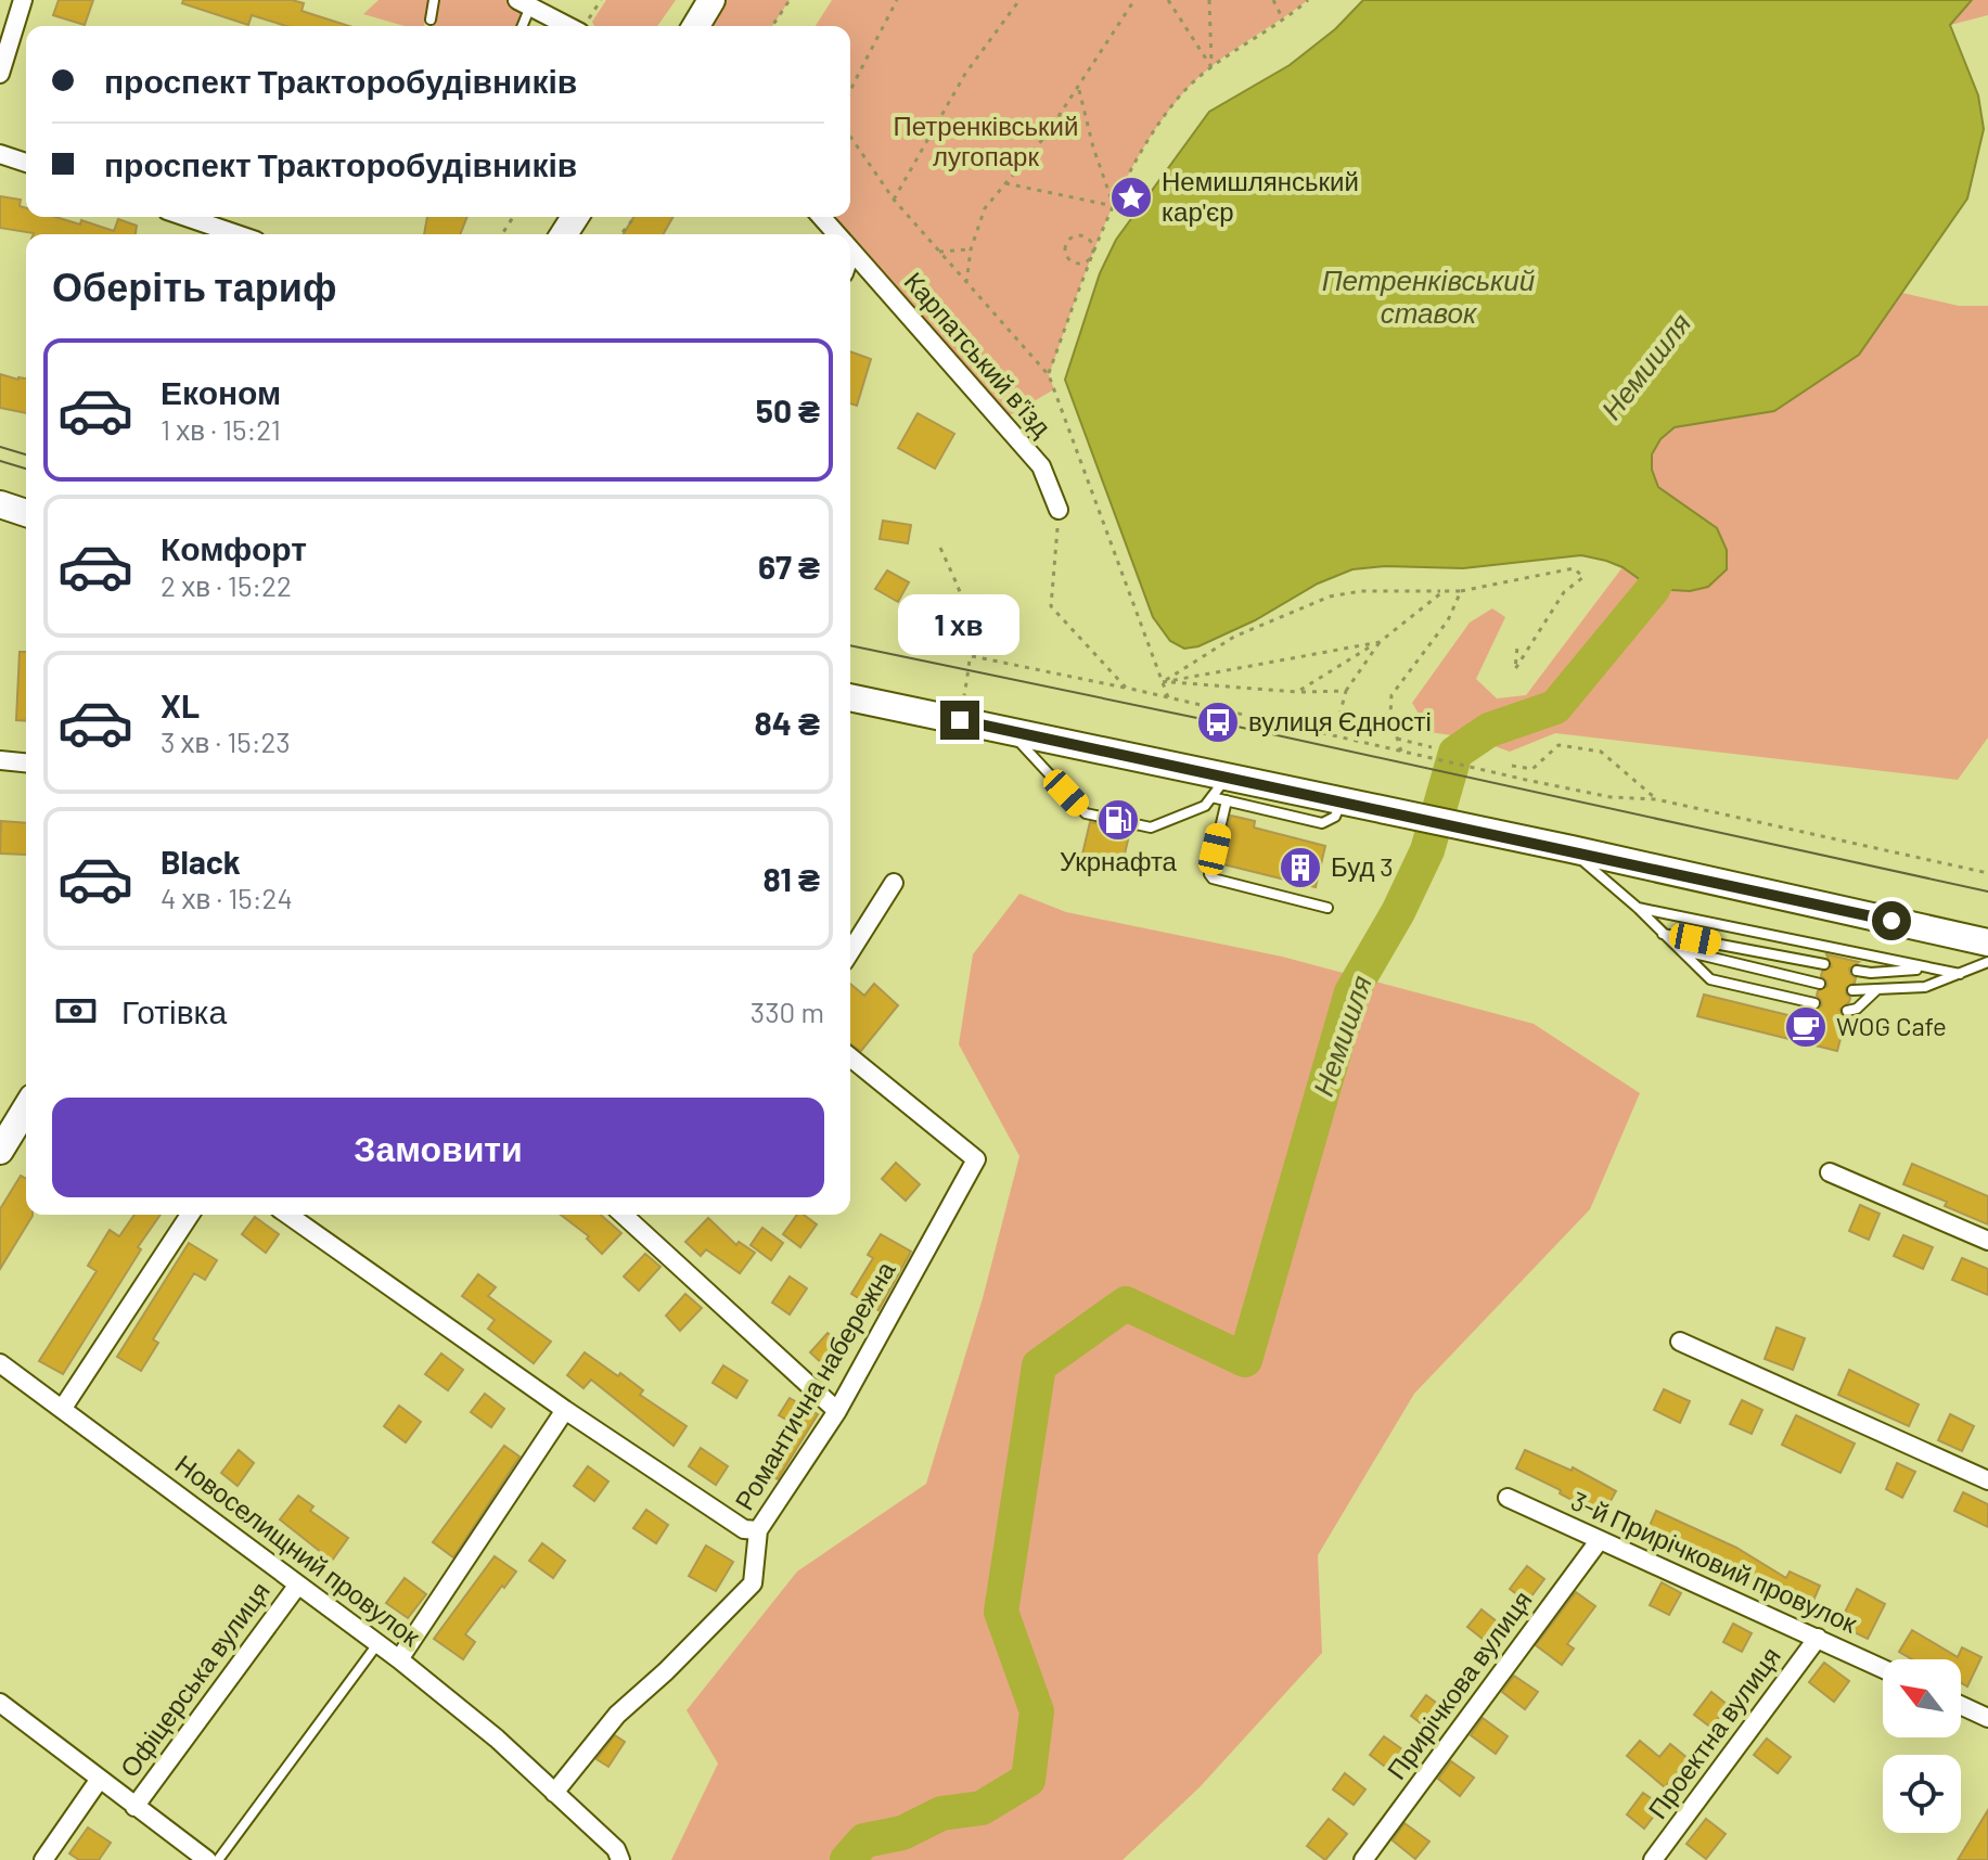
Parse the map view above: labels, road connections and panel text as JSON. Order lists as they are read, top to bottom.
{
  "streets": {
    "street": [
      "Карпатський в'їзд",
      "Романтична набережна",
      "Новоселищний провулок",
      "3-й Прирічковий провулок",
      "Офіцерська вулиця",
      "Прирічкова вулиця",
      "Проектна вулиця"
    ]
  },
  "crossings": [
    ["Романтична набережна", "Новоселищний провулок"],
    ["Новоселищний провулок", "Офіцерська вулиця"],
    ["3-й Прирічковий провулок", "Прирічкова вулиця"],
    ["3-й Прирічковий провулок", "Проектна вулиця"]
  ],
  "water": ["Петренківський ставок", "Немишля"],
  "parks": ["Петренківський лугопарк"],
  "places": {
    "place": ["Немишлянський кар'єр"],
    "bus stop": ["вулиця Єдності"],
    "fuel station": ["Укрнафта"],
    "building": ["Буд 3"],
    "cafe": ["WOG Cafe"]
  },
  "north": "top left",
  "page": {
    "banner": ["проспект Тракторобудівників", "проспект Тракторобудівників"],
    "heading": "Оберіть тариф",
    "list": [
      {
        "name": "Економ",
        "note": "1 хв · 15:21",
        "value": "50 ₴"
      },
      {
        "name": "Комфорт",
        "note": "2 хв · 15:22",
        "value": "67 ₴"
      },
      {
        "name": "XL",
        "note": "3 хв · 15:23",
        "value": "84 ₴"
      },
      {
        "name": "Black",
        "note": "4 хв · 15:24",
        "value": "81 ₴"
      }
    ],
    "bubble": "1 хв",
    "pay": ["Готівка", "330 m"],
    "buttons": "Замовити"
  }
}
